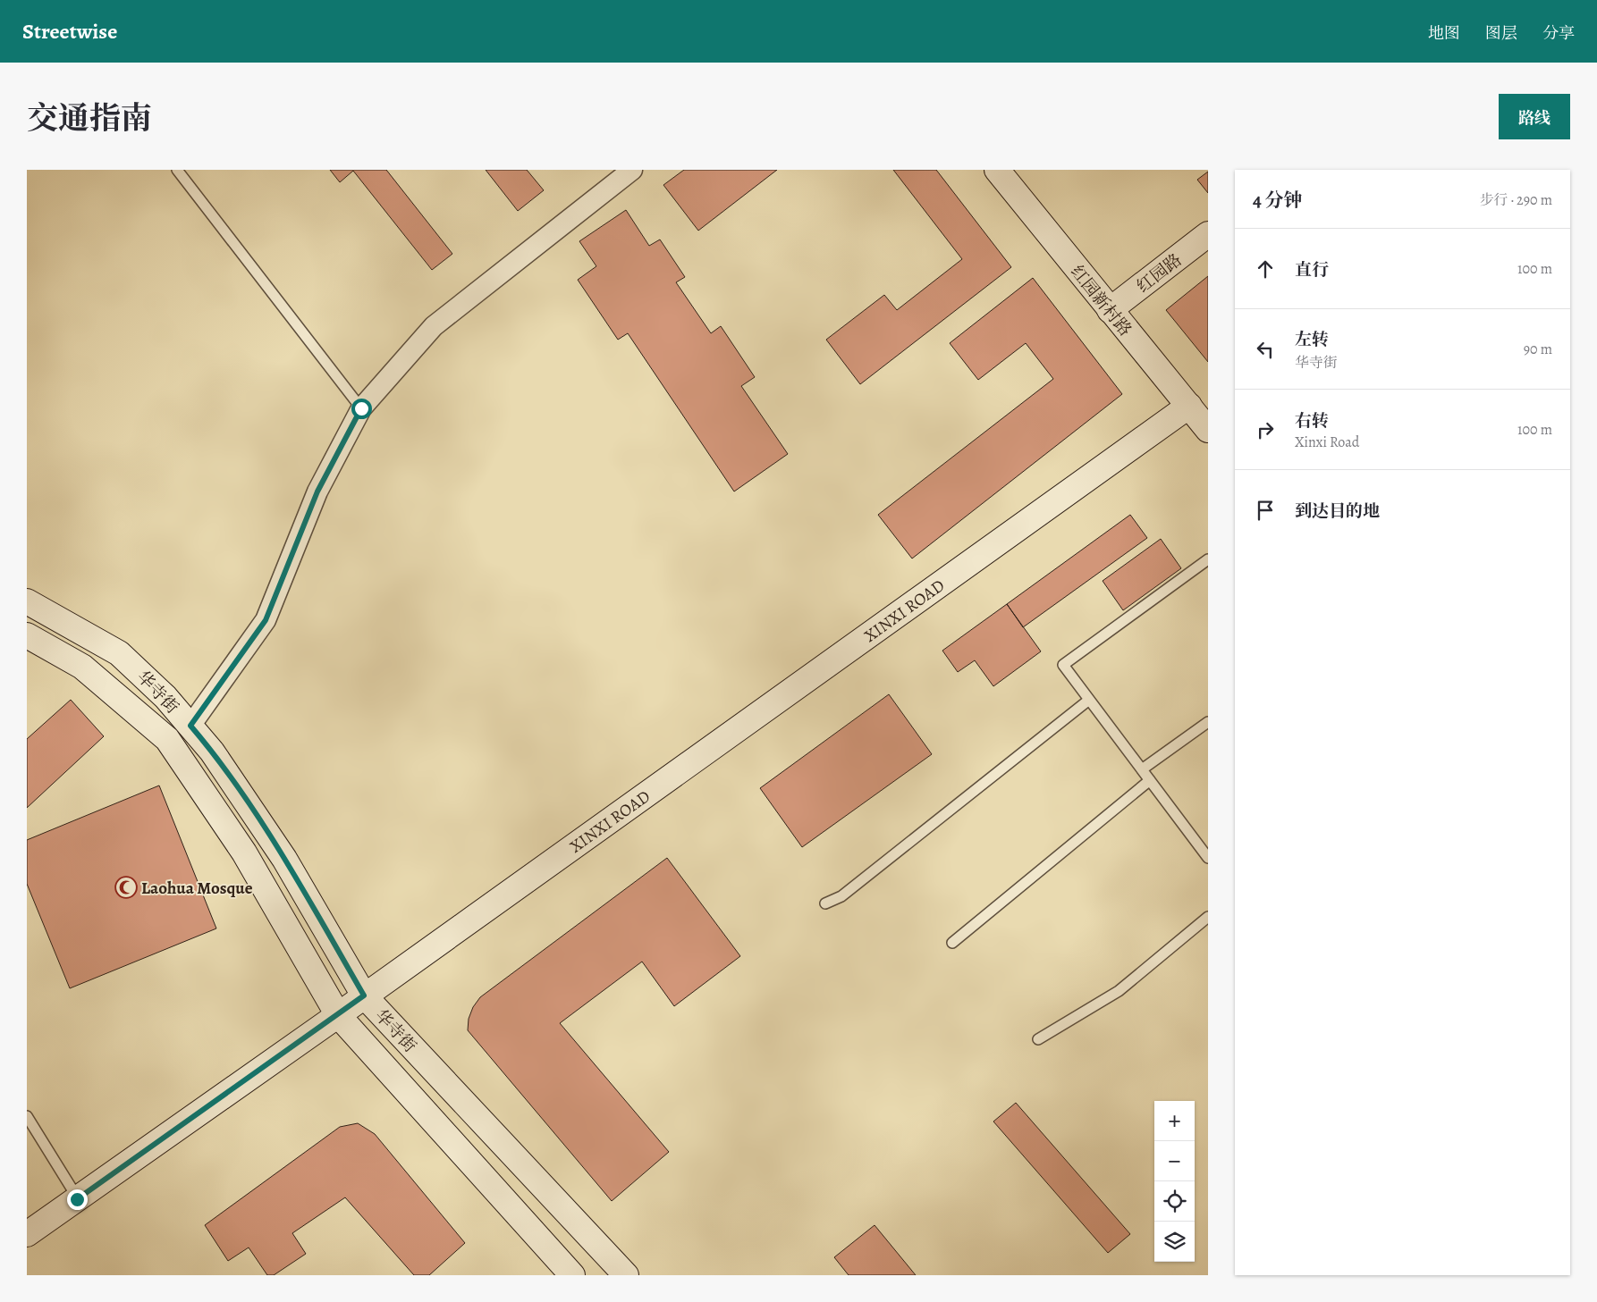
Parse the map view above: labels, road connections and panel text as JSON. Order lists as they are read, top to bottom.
{
  "streets": {
    "main road": [
      "红园路",
      "红园新村路",
      "XINXI ROAD",
      "华寺街"
    ]
  },
  "crossings": [
    ["红园路", "红园新村路"],
    ["红园新村路", "XINXI ROAD"],
    ["XINXI ROAD", "华寺街"]
  ],
  "places": {
    "mosque": ["Laohua Mosque"]
  },
  "page": {
    "header": "Streetwise",
    "nav": ["地图", "图层", "分享"],
    "title": "交通指南",
    "buttons": "路线",
    "heading": ["4 分钟", "步行 · 290 m"],
    "list": [
      ["直行", "100 m"],
      ["左转", "华寺街", "90 m"],
      ["右转", "Xinxi Road", "100 m"],
      "到达目的地"
    ],
    "map_buttons": ["+", "−"]
  }
}
